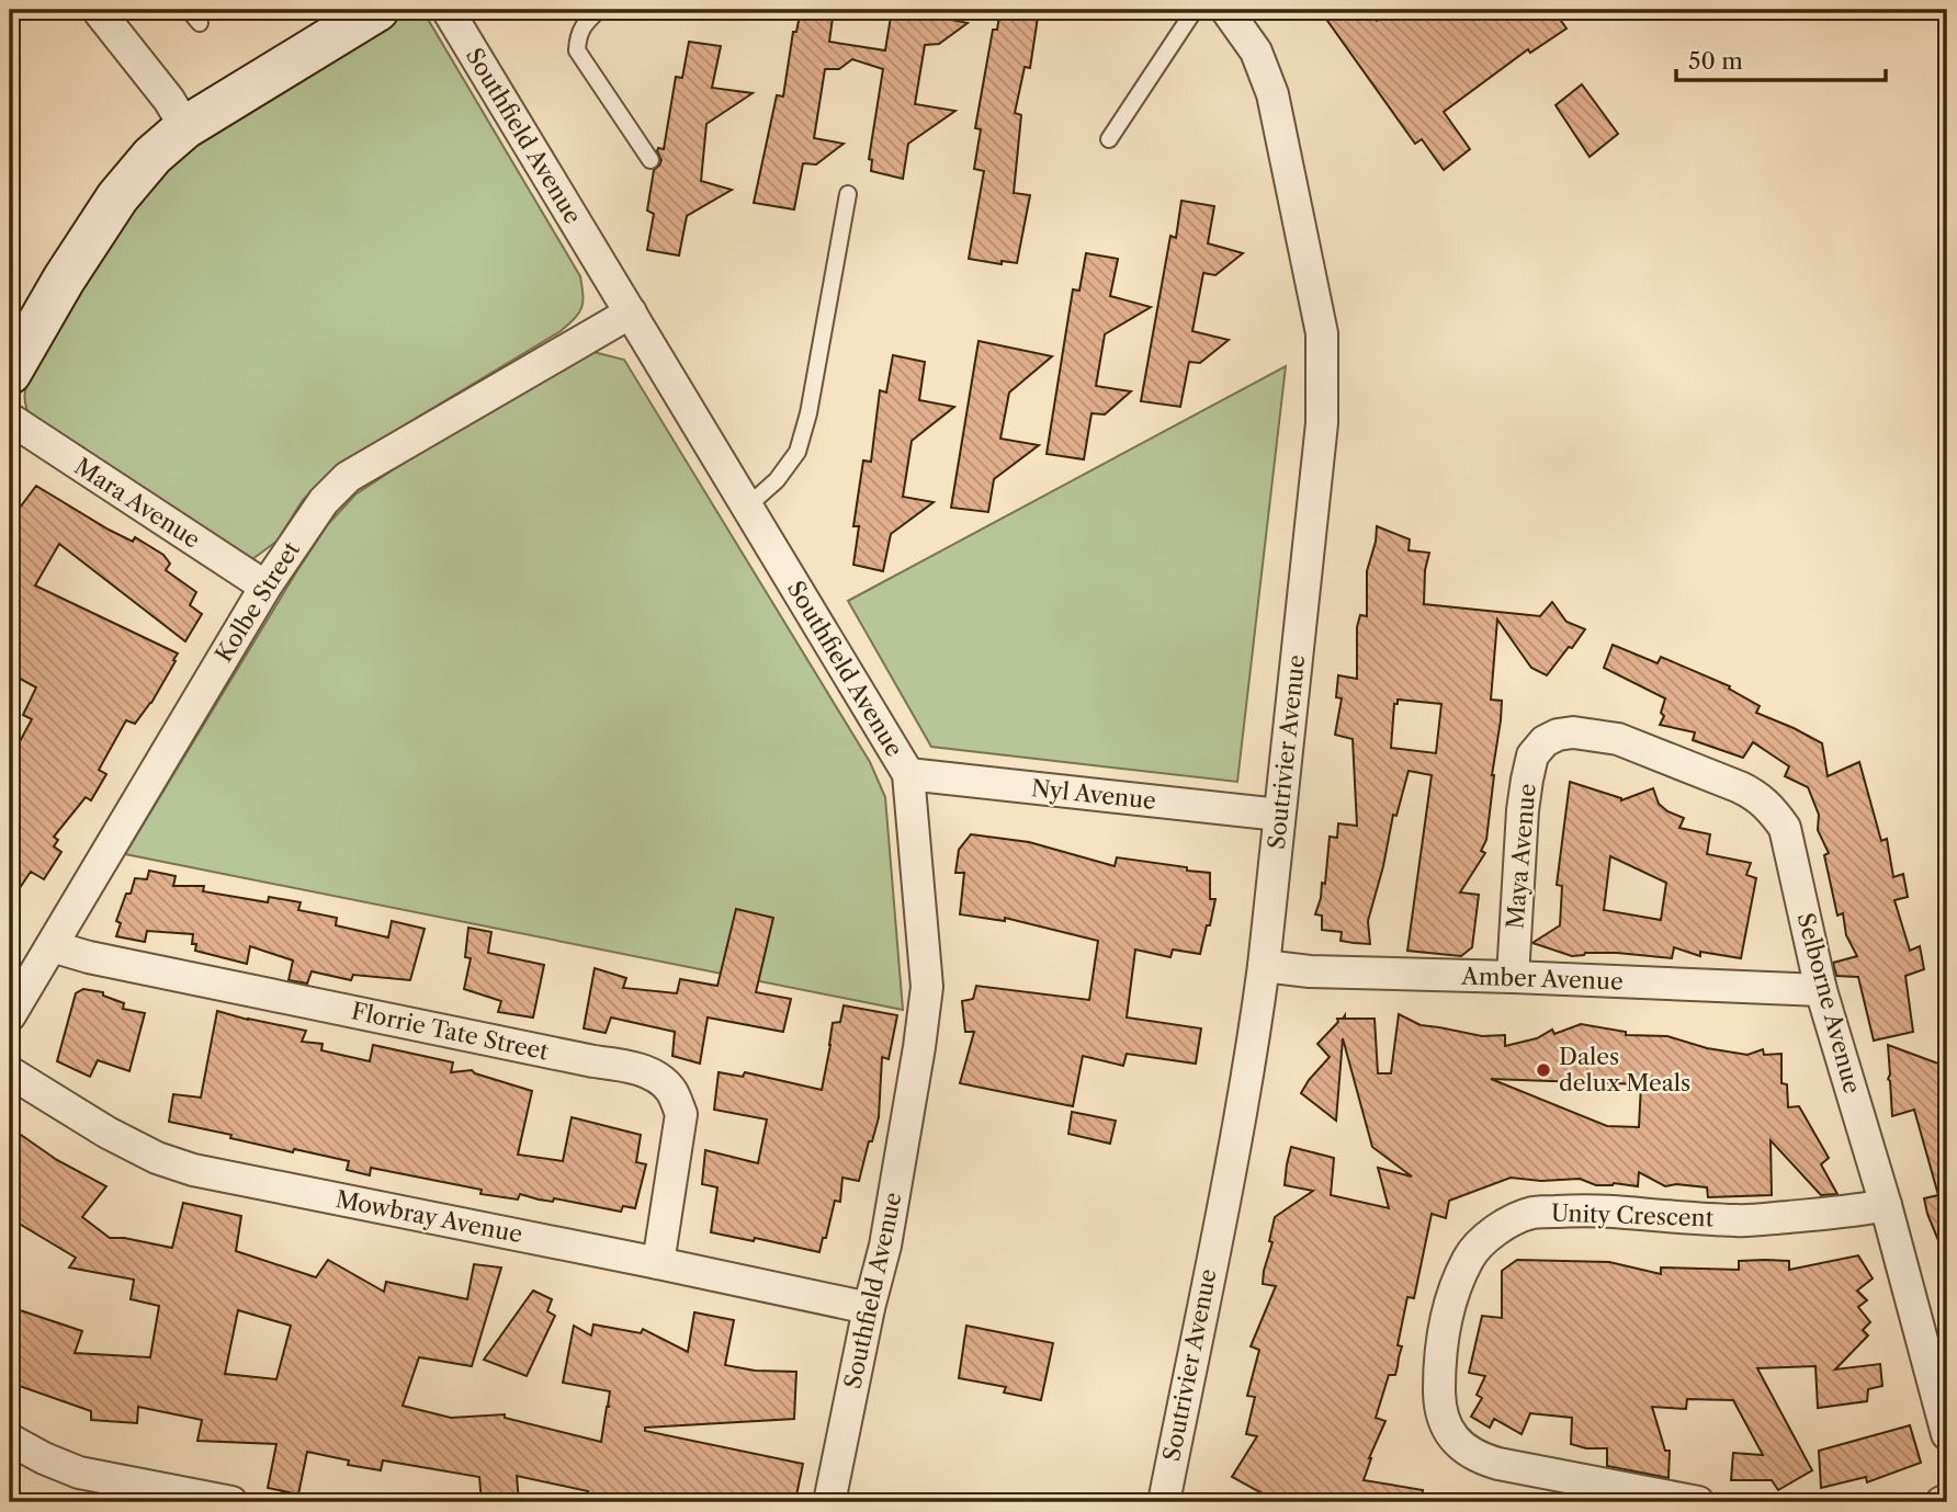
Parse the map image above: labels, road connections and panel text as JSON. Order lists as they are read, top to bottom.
{
  "streets": {
    "street": [
      "Southfield Avenue",
      "Mara Avenue",
      "Kolbe Street",
      "Soutrivier Avenue",
      "Nyl Avenue",
      "Maya Avenue",
      "Amber Avenue",
      "Selborne Avenue",
      "Florrie Tate Street",
      "Unity Crescent",
      "Mowbray Avenue"
    ]
  },
  "crossings": [
    ["Southfield Avenue", "Kolbe Street"],
    ["Southfield Avenue", "Nyl Avenue"],
    ["Southfield Avenue", "Mowbray Avenue"],
    ["Mara Avenue", "Kolbe Street"],
    ["Kolbe Street", "Florrie Tate Street"],
    ["Soutrivier Avenue", "Nyl Avenue"],
    ["Soutrivier Avenue", "Amber Avenue"],
    ["Maya Avenue", "Amber Avenue"],
    ["Maya Avenue", "Selborne Avenue"],
    ["Amber Avenue", "Selborne Avenue"],
    ["Selborne Avenue", "Unity Crescent"],
    ["Florrie Tate Street", "Mowbray Avenue"]
  ],
  "places": ["Dales delux Meals"],
  "scale_bar": "50 m"
}
